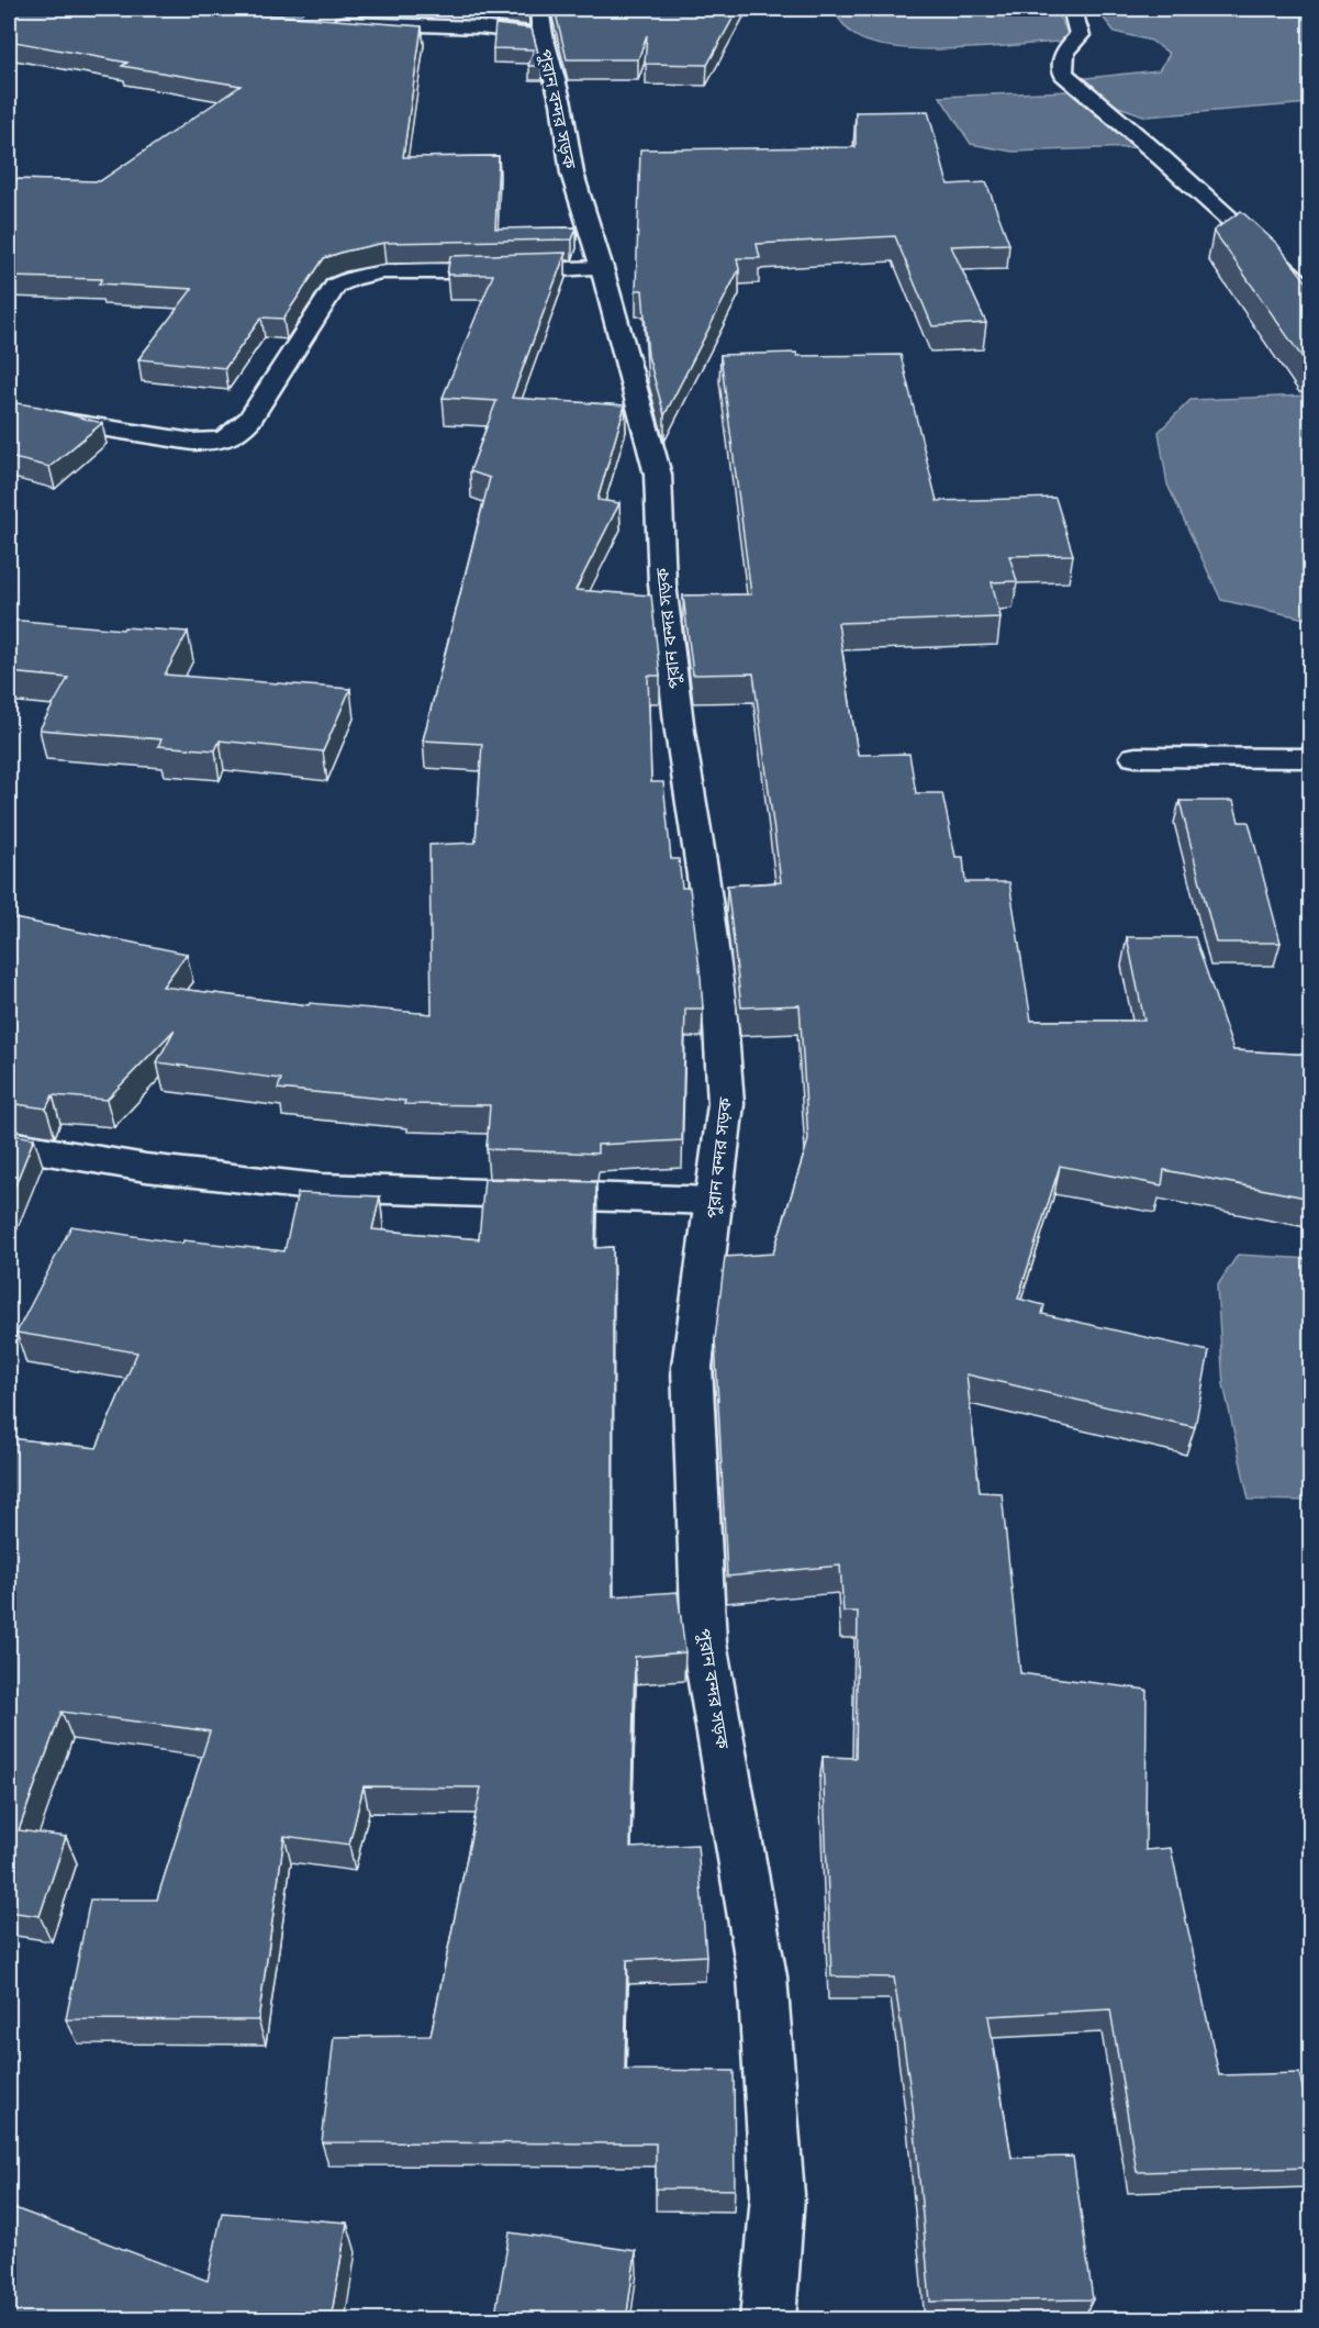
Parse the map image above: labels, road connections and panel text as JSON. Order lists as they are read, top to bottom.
{
  "streets": {
    "street": ["পুরান বন্দর সড়ক"]
  }
}
